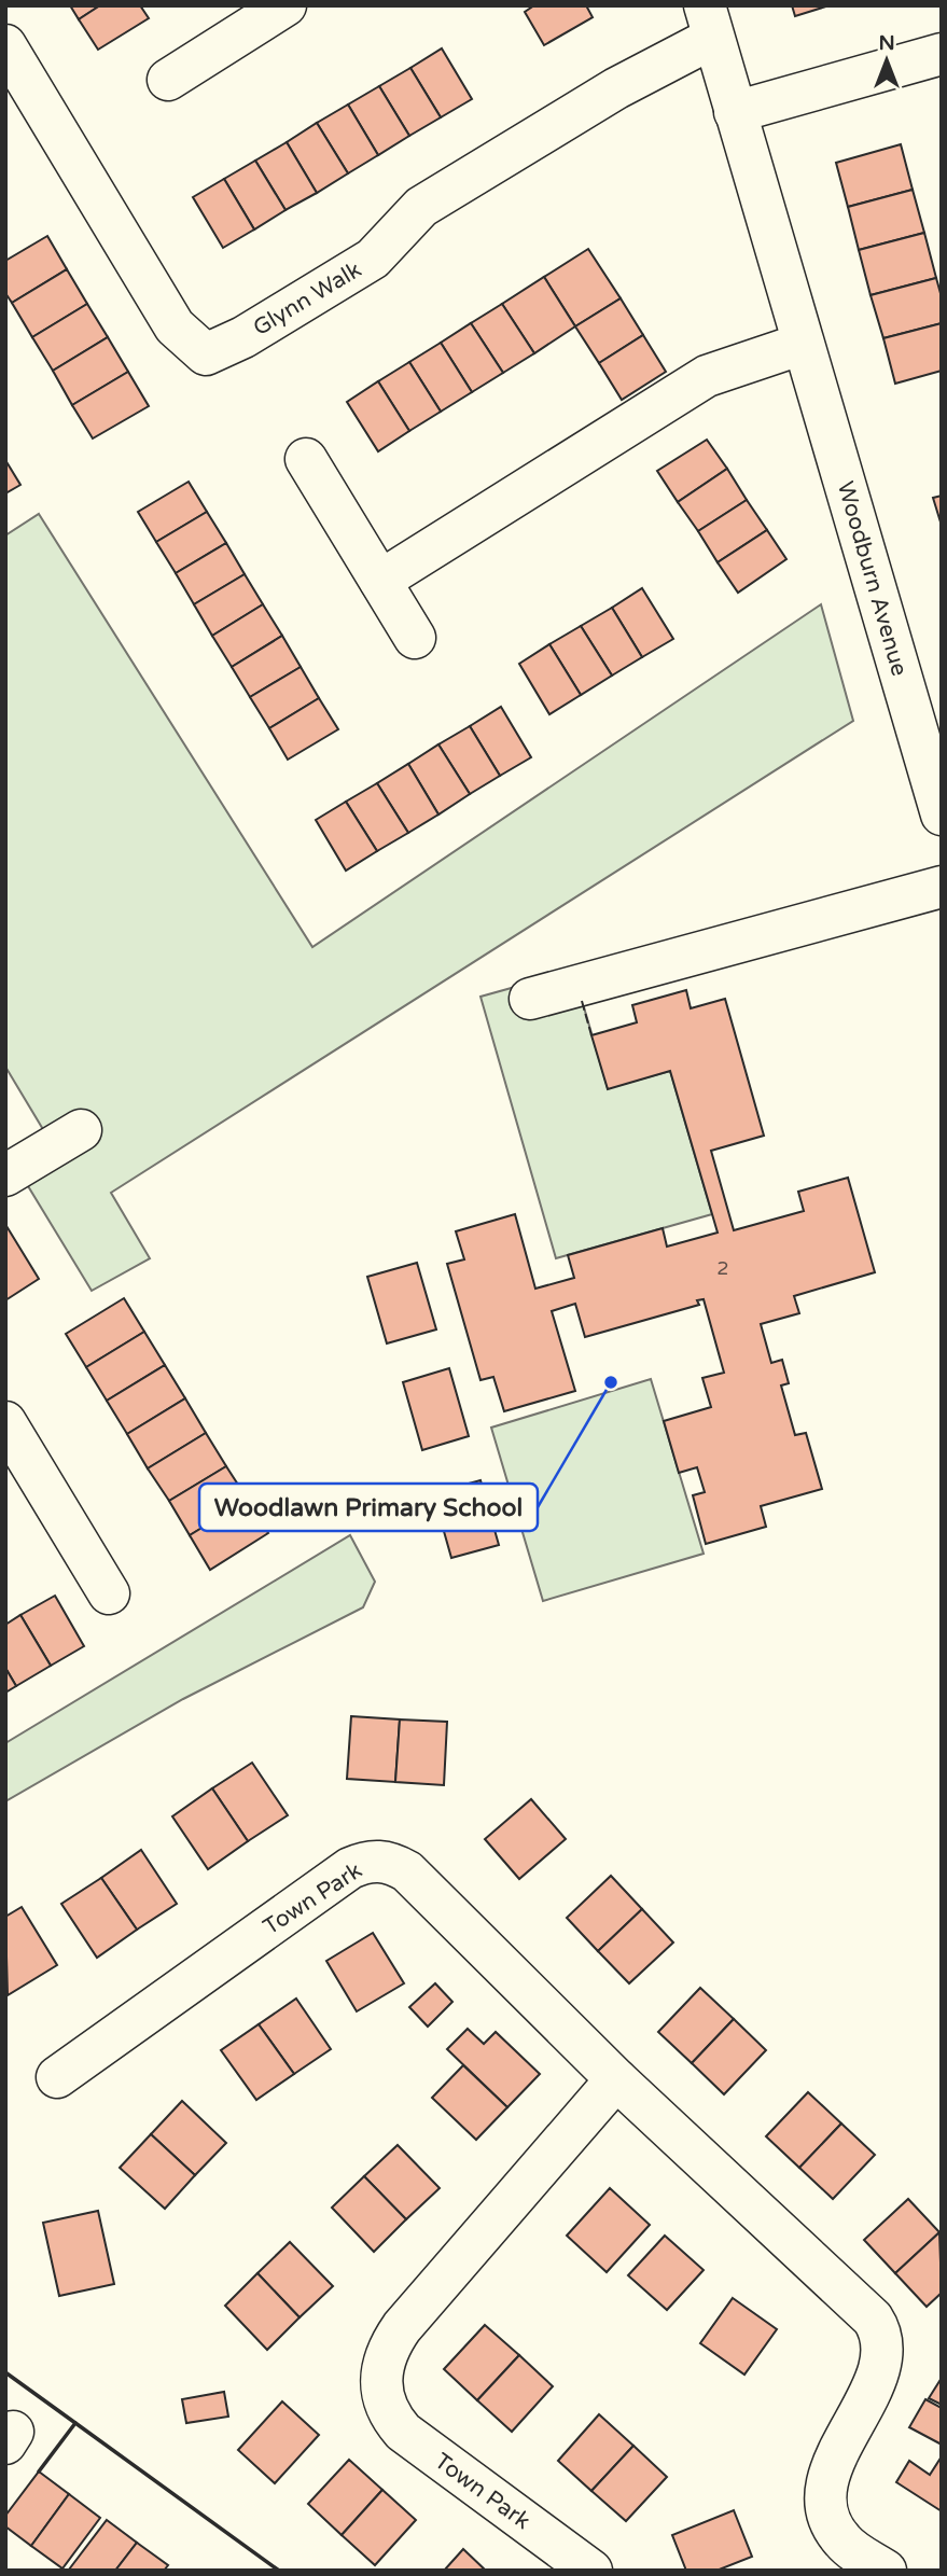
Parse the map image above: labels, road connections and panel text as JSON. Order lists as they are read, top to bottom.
{
  "streets": {
    "street": ["Glynn Walk", "Woodburn Avenue", "Town Park"]
  },
  "crossings": [
    ["Glynn Walk", "Woodburn Avenue"]
  ],
  "places": ["Woodlawn Primary School"],
  "house_numbers": ["2"],
  "north": "top"
}
